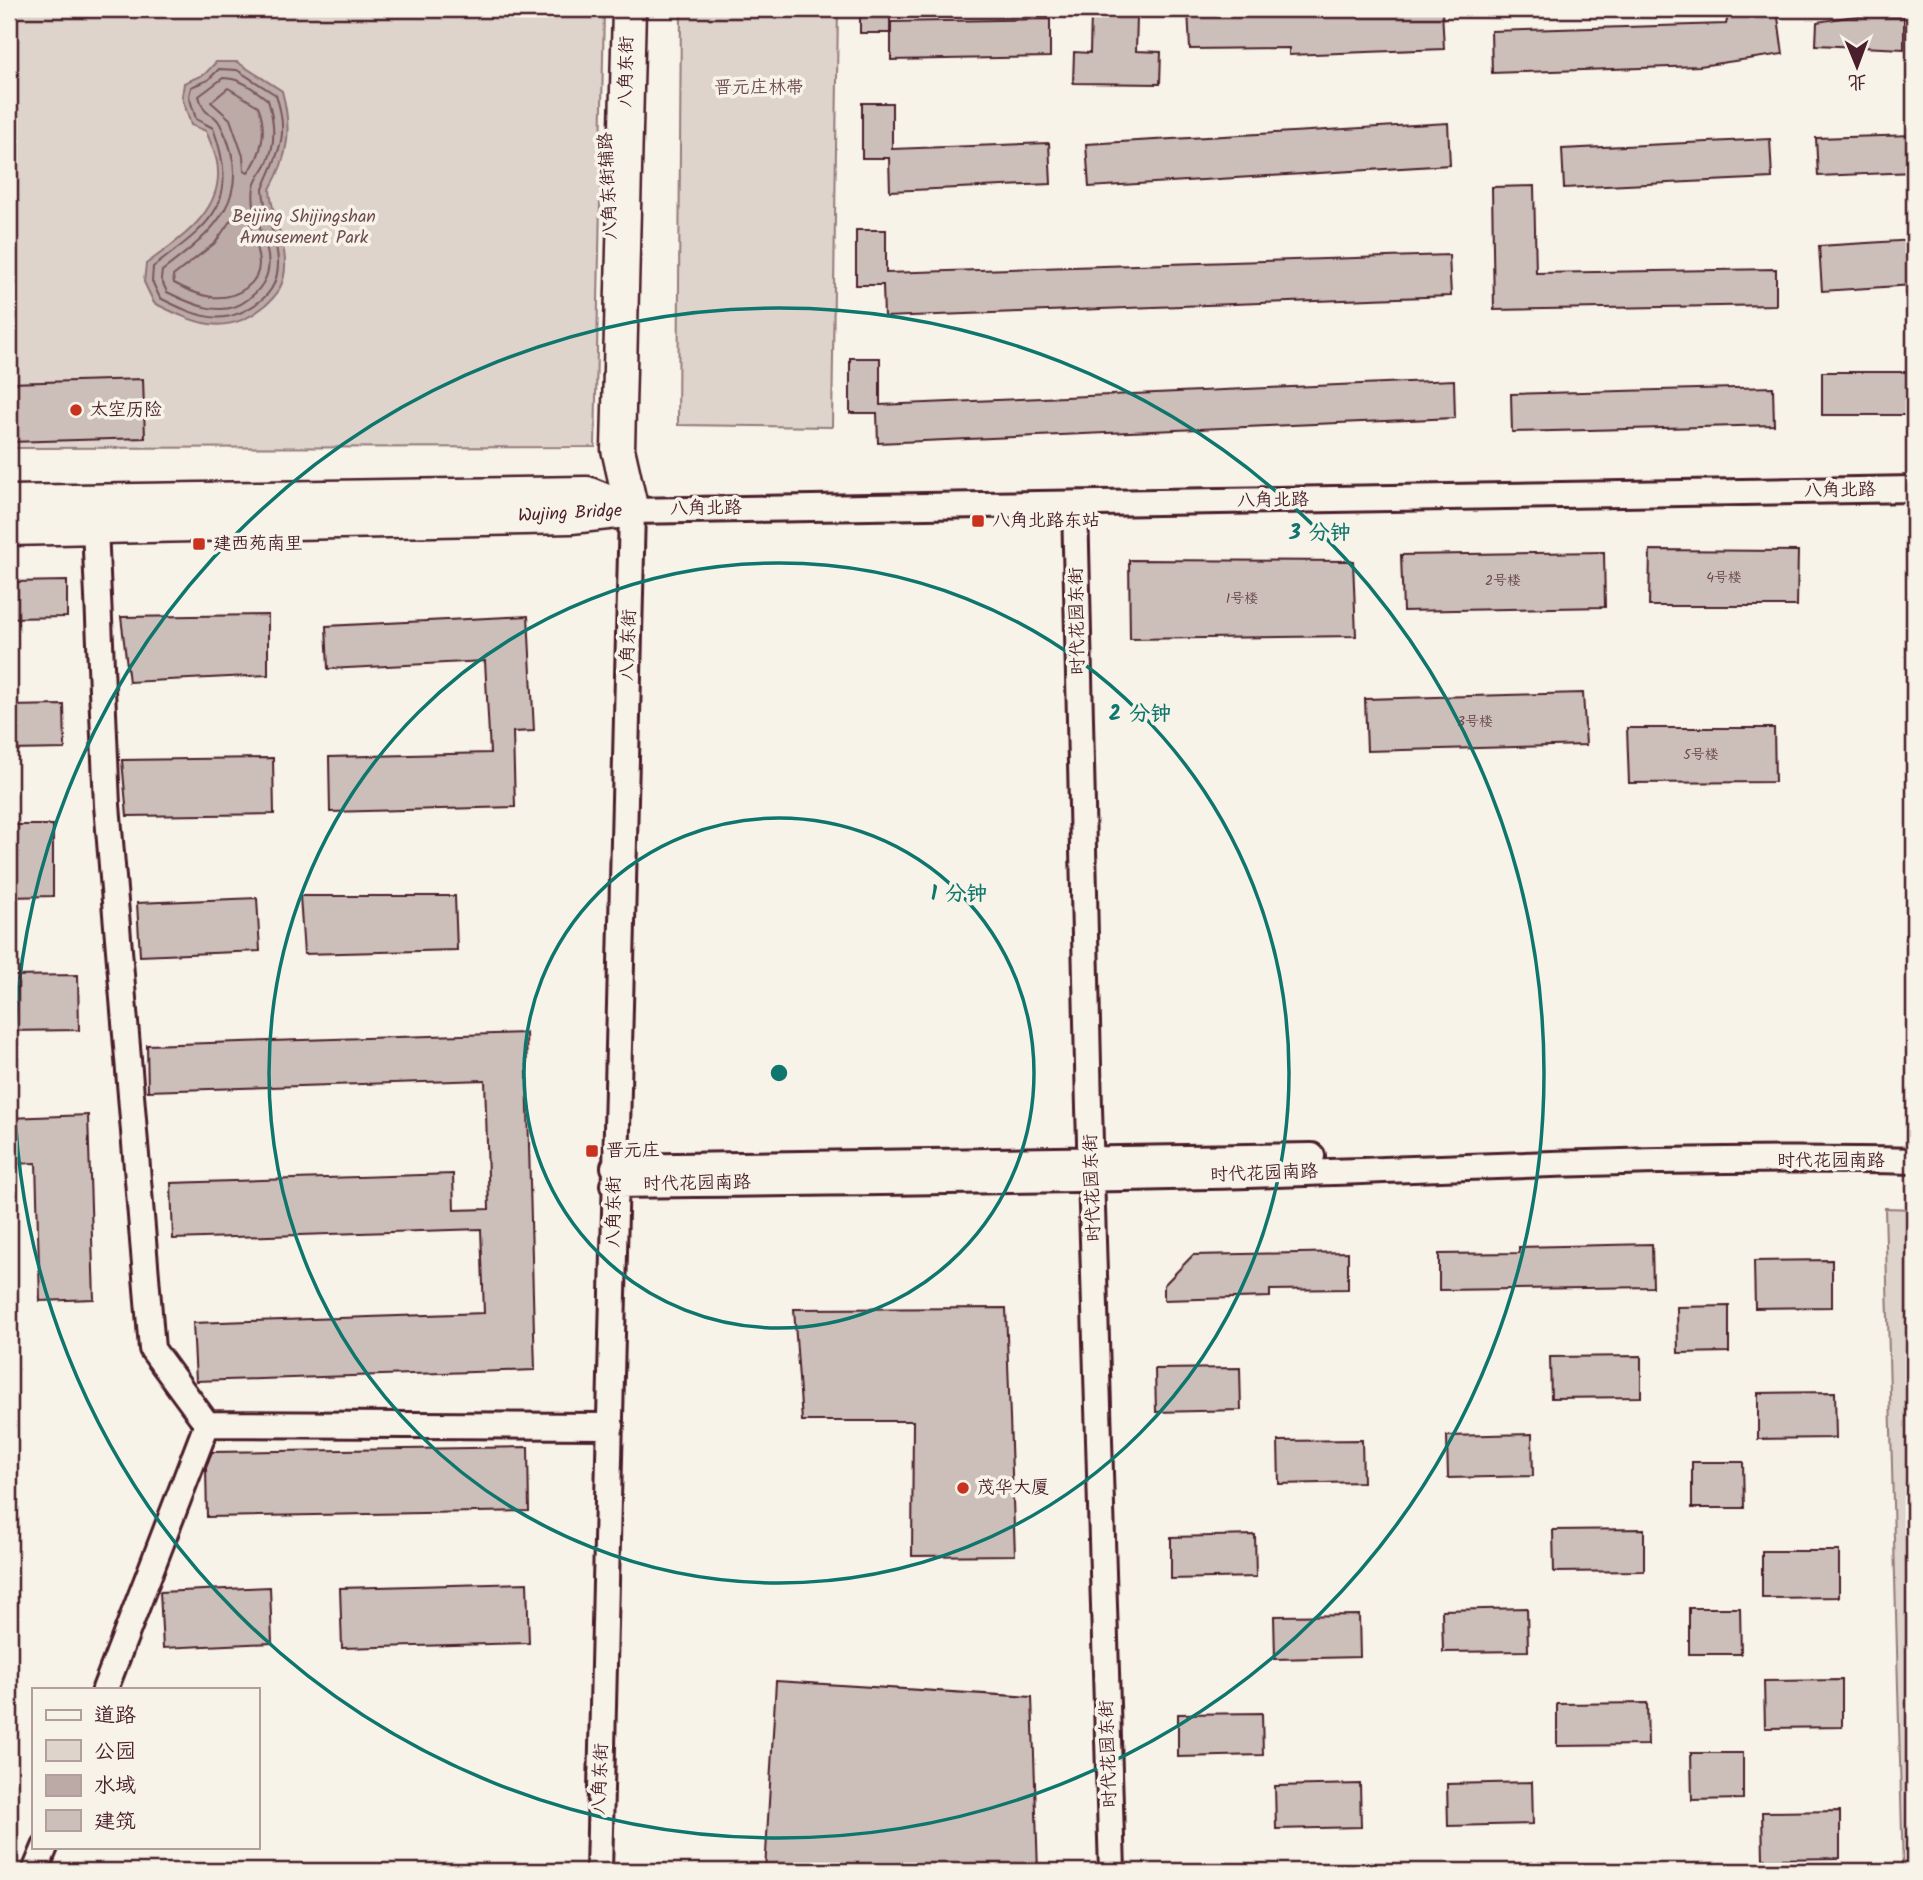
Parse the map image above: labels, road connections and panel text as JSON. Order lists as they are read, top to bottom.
{
  "streets": {
    "main road": ["八角东街", "八角东街辅路", "Wujing Bridge"],
    "street": ["八角北路", "时代花园东街", "时代花园南路"]
  },
  "crossings": [
    ["八角东街", "八角东街辅路"],
    ["八角东街", "八角北路"],
    ["八角东街", "Wujing Bridge"],
    ["八角东街", "时代花园南路"],
    ["八角北路", "Wujing Bridge"],
    ["八角北路", "时代花园东街"],
    ["时代花园东街", "时代花园南路"]
  ],
  "parks": ["晋元庄林带", "Beijing Shijingshan Amusement Park"],
  "places": {
    "other": ["太空历险", "茂华大厦"],
    "transit": ["八角北路东站", "建西苑南里", "晋元庄"]
  },
  "house_numbers": [
    "4号楼",
    "2号楼",
    "1号楼",
    "3号楼",
    "5号楼"
  ],
  "legend": [
    "道路",
    "公园",
    "水域",
    "建筑"
  ],
  "north": "bottom",
  "rings": ["3 分钟", "2 分钟", "1 分钟"]
}
